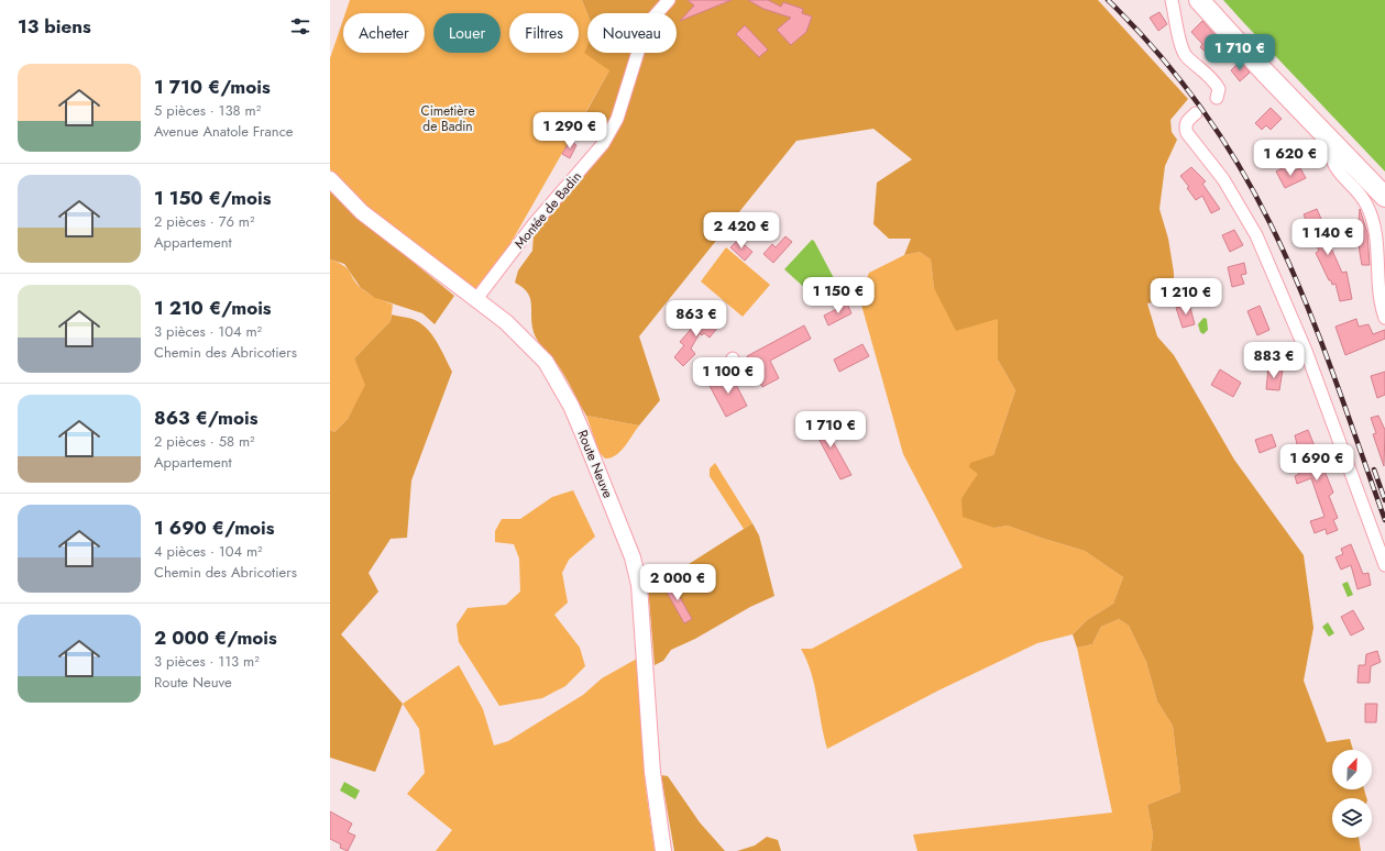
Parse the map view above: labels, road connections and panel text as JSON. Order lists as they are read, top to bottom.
{
  "streets": {
    "street": ["Montée de Badin", "Route Neuve"]
  },
  "crossings": [
    ["Montée de Badin", "Route Neuve"]
  ],
  "parks": ["Cimetière de Badin"],
  "north": "top right",
  "page": {
    "heading": "13 biens",
    "chip": [
      "Acheter",
      "Louer",
      "Filtres",
      "Nouveau"
    ],
    "price": [
      "1 710 €",
      "1 290 €",
      "1 620 €",
      "2 420 €",
      "1 140 €",
      "1 150 €",
      "1 210 €",
      "863 €",
      "883 €",
      "1 100 €",
      "1 710 €",
      "1 690 €",
      "2 000 €"
    ],
    "list": [
      {
        "name": "1 710 €/mois",
        "note": "5 pièces · 138 m² · Avenue Anatole France"
      },
      {
        "name": "1 150 €/mois",
        "note": "2 pièces · 76 m² · Appartement"
      },
      {
        "name": "1 210 €/mois",
        "note": "3 pièces · 104 m² · Chemin des Abricotiers"
      },
      {
        "name": "863 €/mois",
        "note": "2 pièces · 58 m² · Appartement"
      },
      {
        "name": "1 690 €/mois",
        "note": "4 pièces · 104 m² · Chemin des Abricotiers"
      },
      {
        "name": "2 000 €/mois",
        "note": "3 pièces · 113 m² · Route Neuve"
      }
    ]
  }
}
